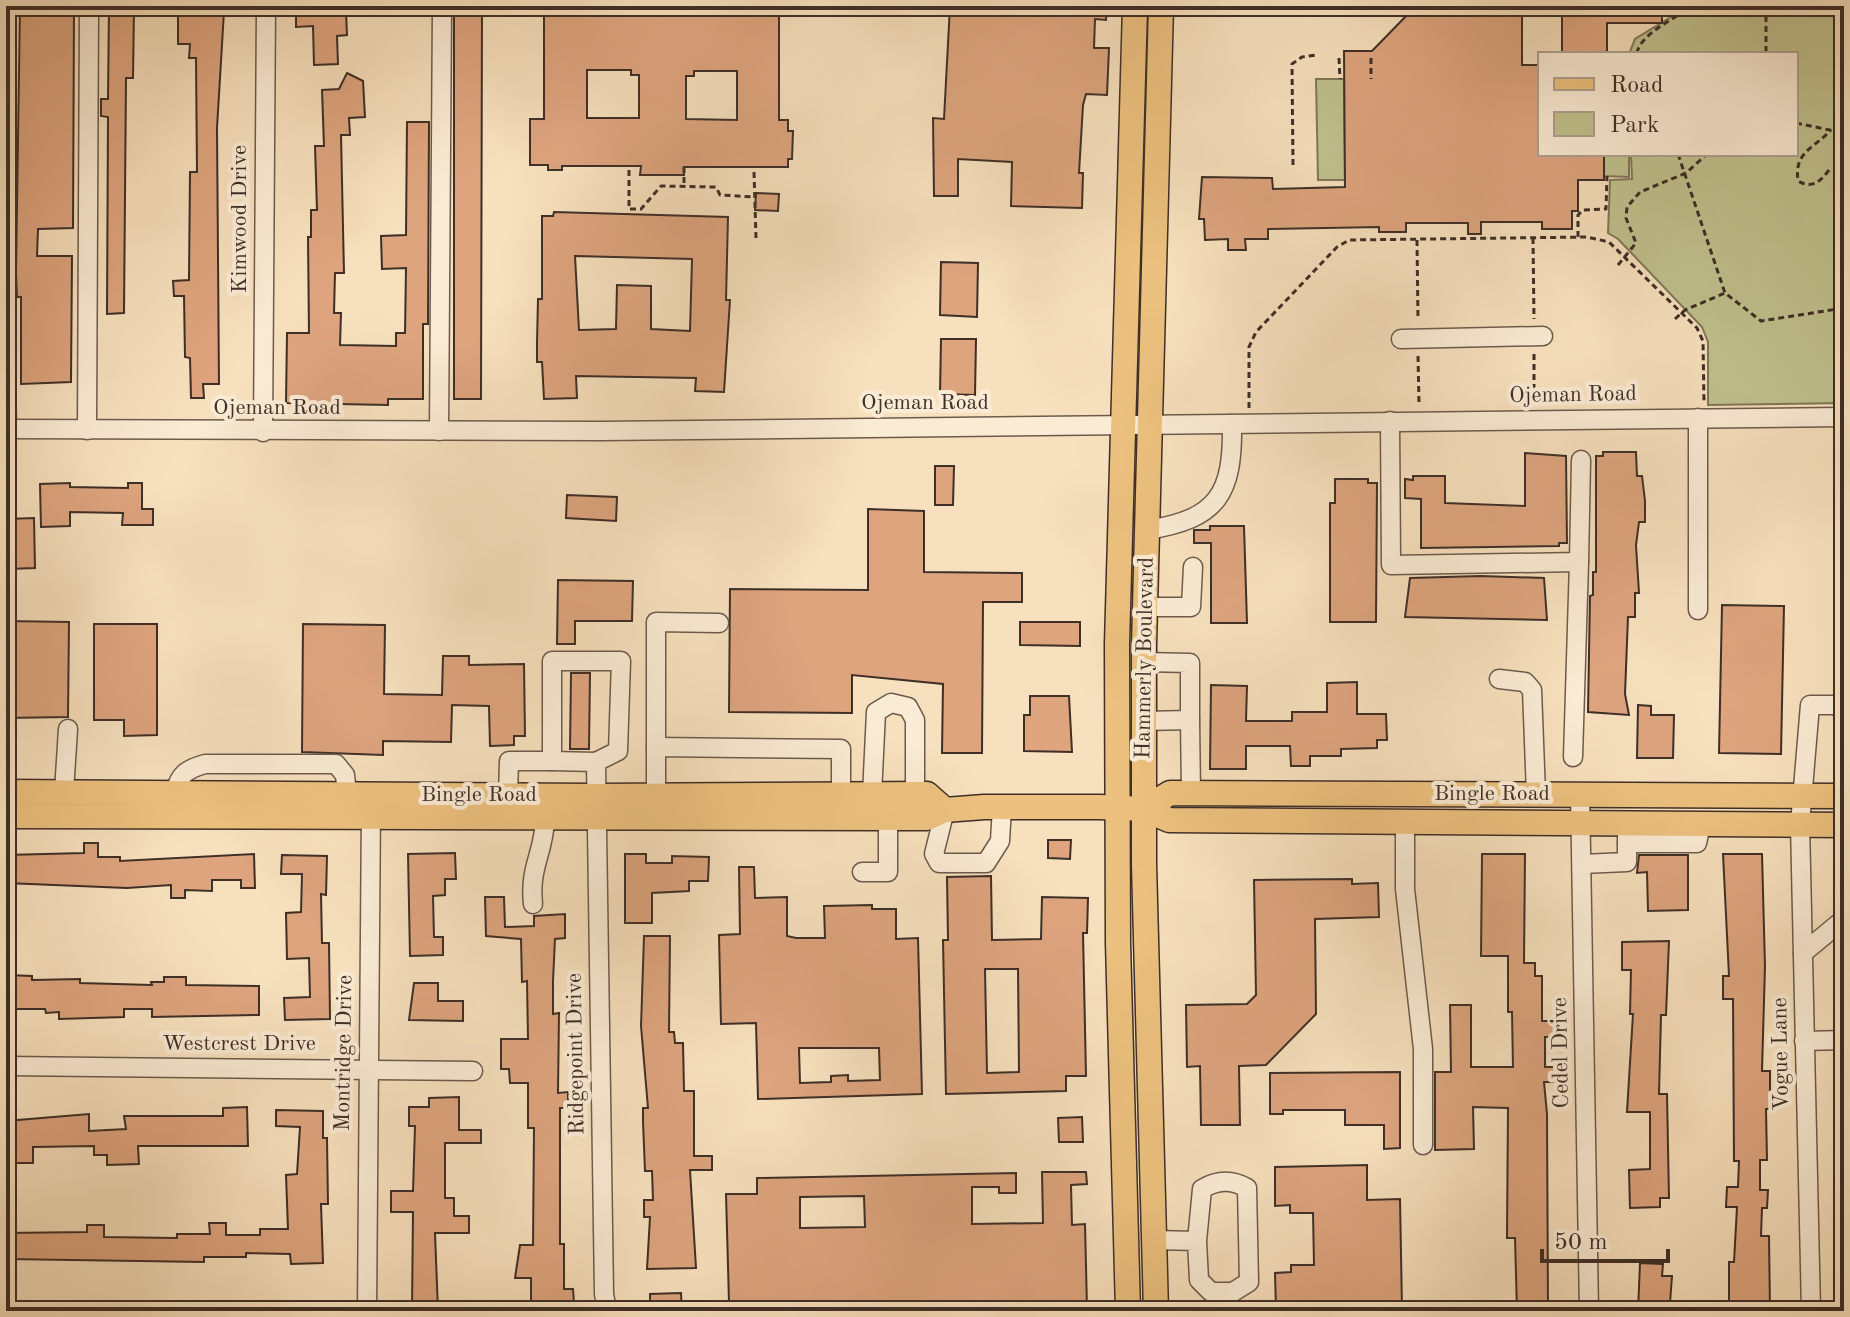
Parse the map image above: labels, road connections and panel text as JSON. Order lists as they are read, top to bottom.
{
  "streets": {
    "main road": ["Hammerly Boulevard", "Bingle Road"],
    "street": [
      "Kimwood Drive",
      "Ojeman Road",
      "Westcrest Drive",
      "Montridge Drive",
      "Cedel Drive",
      "Ridgepoint Drive",
      "Vogue Lane"
    ]
  },
  "crossings": [
    ["Kimwood Drive", "Ojeman Road"],
    ["Ojeman Road", "Hammerly Boulevard"],
    ["Hammerly Boulevard", "Bingle Road"],
    ["Bingle Road", "Montridge Drive"],
    ["Bingle Road", "Cedel Drive"],
    ["Bingle Road", "Ridgepoint Drive"],
    ["Bingle Road", "Vogue Lane"],
    ["Westcrest Drive", "Montridge Drive"]
  ],
  "legend": ["Road", "Park"],
  "scale_bar": "50 m"
}
